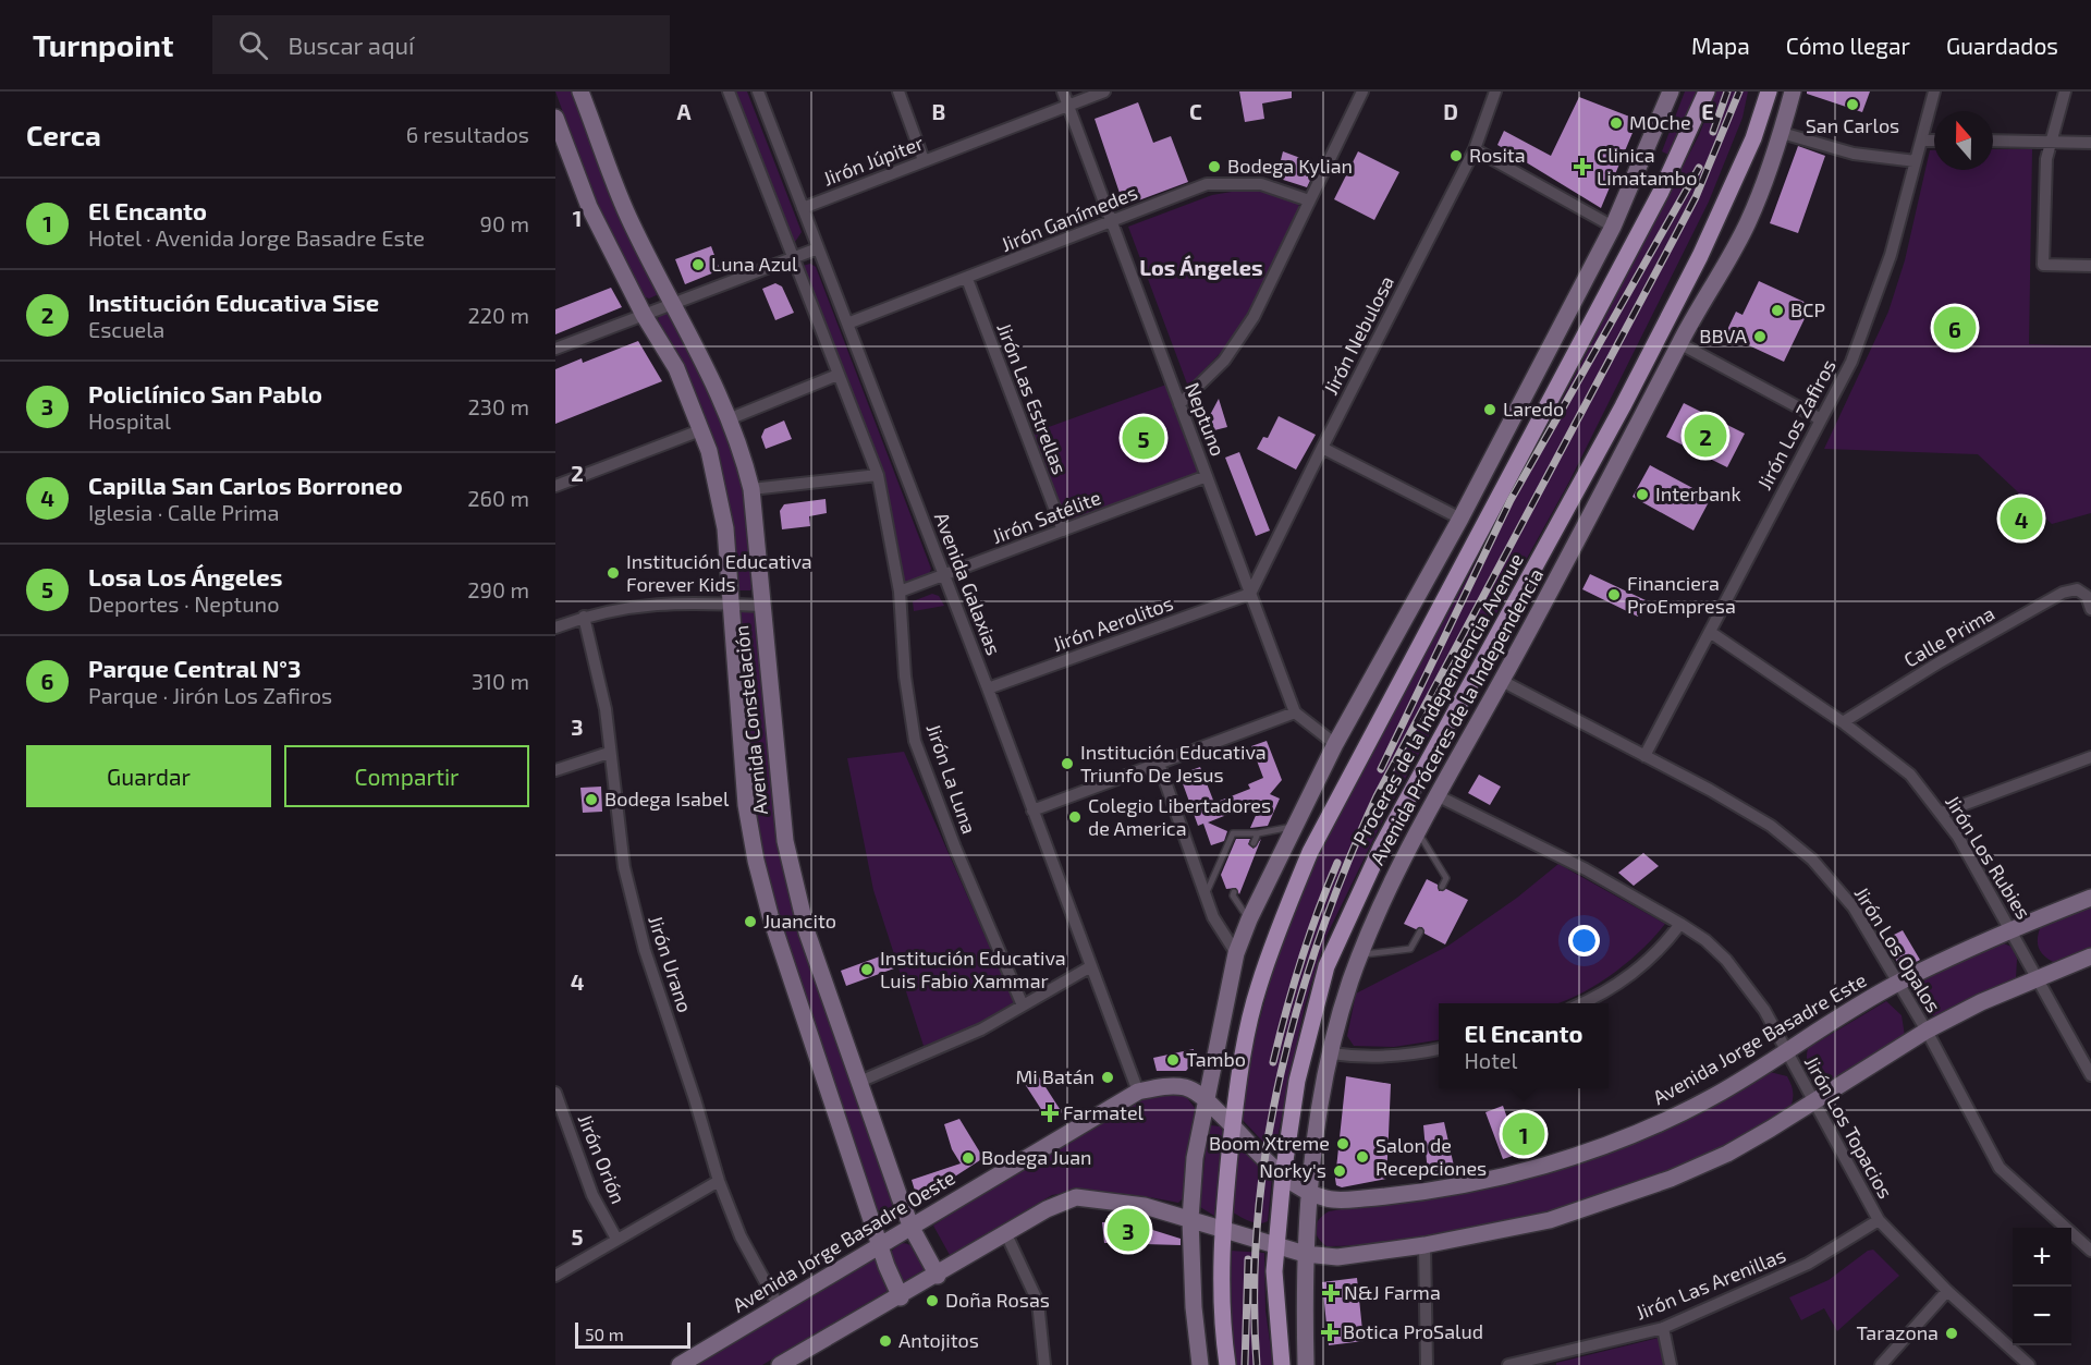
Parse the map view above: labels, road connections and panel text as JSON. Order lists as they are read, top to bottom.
{
  "streets": {
    "main road": [
      "Proceres de la Independencia Avenue",
      "Avenida Próceres de la Independencia",
      "Avenida Constelación",
      "Avenida Jorge Basadre Este",
      "Avenida Jorge Basadre Oeste"
    ],
    "street": [
      "Jirón Júpiter",
      "Jirón Ganímedes",
      "Jirón Nebulosa",
      "Jirón Las Estrellas",
      "Neptuno",
      "Jirón Los Zafiros",
      "Jirón Satélite",
      "Avenida Galaxias",
      "Jirón Aerolitos",
      "Calle Prima",
      "Jirón La Luna",
      "Jirón Los Rubies",
      "Jirón Los Opalos",
      "Jirón Urano",
      "Jirón Los Topacios",
      "Jirón Orión",
      "Jirón Las Arenillas"
    ]
  },
  "crossings": [
    ["Jirón Júpiter", "Neptuno"],
    ["Jirón Júpiter", "Avenida Galaxias"],
    ["Jirón Ganímedes", "Jirón Las Estrellas"],
    ["Jirón Ganímedes", "Neptuno"],
    ["Jirón Ganímedes", "Avenida Galaxias"],
    ["Jirón Nebulosa", "Neptuno"],
    ["Jirón Nebulosa", "Jirón Aerolitos"],
    ["Jirón Las Estrellas", "Jirón Satélite"],
    ["Neptuno", "Jirón Satélite"],
    ["Neptuno", "Jirón Aerolitos"],
    ["Jirón Los Zafiros", "Jirón Los Rubies"],
    ["Jirón Los Zafiros", "Jirón Los Opalos"],
    ["Jirón Satélite", "Avenida Galaxias"],
    ["Jirón Satélite", "Jirón La Luna"],
    ["Avenida Galaxias", "Jirón Aerolitos"],
    ["Avenida Galaxias", "Avenida Jorge Basadre Oeste"],
    ["Calle Prima", "Jirón Los Rubies"],
    ["Proceres de la Independencia Avenue", "Avenida Jorge Basadre Este"],
    ["Proceres de la Independencia Avenue", "Avenida Jorge Basadre Oeste"],
    ["Avenida Próceres de la Independencia", "Jirón Los Opalos"],
    ["Avenida Próceres de la Independencia", "Avenida Jorge Basadre Este"],
    ["Avenida Próceres de la Independencia", "Jirón Los Topacios"],
    ["Avenida Constelación", "Avenida Jorge Basadre Oeste"],
    ["Jirón Los Rubies", "Avenida Jorge Basadre Este"],
    ["Jirón Los Opalos", "Avenida Jorge Basadre Este"],
    ["Jirón Urano", "Avenida Jorge Basadre Oeste"],
    ["Avenida Jorge Basadre Este", "Jirón Los Topacios"],
    ["Avenida Jorge Basadre Este", "Avenida Jorge Basadre Oeste"],
    ["Jirón Los Topacios", "Jirón Las Arenillas"]
  ],
  "districts": ["Los Ángeles"],
  "places": {
    "other": [
      "San Carlos",
      "MOche",
      "Rosita",
      "Bodega Kylian",
      "Luna Azul",
      "BCP",
      "BBVA",
      "Laredo",
      "Interbank",
      "Institución Educativa Forever Kids",
      "Financiera ProEmpresa",
      "Institución Educativa Triunfo De Jesus",
      "Bodega Isabel",
      "Colegio Libertadores de America",
      "Juancito",
      "Institución Educativa Luis Fabio Xammar",
      "Tambo",
      "Mi Batán",
      "Boom Xtreme",
      "Salon de Recepciones",
      "Bodega Juan",
      "Norky's",
      "Doña Rosas",
      "Tarazona",
      "Antojitos"
    ],
    "health": [
      "Clinica Limatambo",
      "Farmatel",
      "N&J Farma",
      "Botica ProSalud"
    ]
  },
  "scale_bar": "50 m",
  "north": "top",
  "page": {
    "header": "Turnpoint",
    "search": "Buscar aquí",
    "nav": ["Mapa", "Cómo llegar", "Guardados"],
    "heading": ["Cerca", "6 resultados"],
    "list": [
      {
        "mark": "1",
        "name": "El Encanto",
        "note": "Hotel · Avenida Jorge Basadre Este",
        "value": "90 m"
      },
      {
        "mark": "2",
        "name": "Institución Educativa Sise",
        "note": "Escuela",
        "value": "220 m"
      },
      {
        "mark": "3",
        "name": "Policlínico San Pablo",
        "note": "Hospital",
        "value": "230 m"
      },
      {
        "mark": "4",
        "name": "Capilla San Carlos Borroneo",
        "note": "Iglesia · Calle Prima",
        "value": "260 m"
      },
      {
        "mark": "5",
        "name": "Losa Los Ángeles",
        "note": "Deportes · Neptuno",
        "value": "290 m"
      },
      {
        "mark": "6",
        "name": "Parque Central N°3",
        "note": "Parque · Jirón Los Zafiros",
        "value": "310 m"
      }
    ],
    "pins": [
      "6",
      "2",
      "5",
      "4",
      "1",
      "3"
    ],
    "buttons": ["Guardar", "Compartir"],
    "popup": ["El Encanto", "Hotel"],
    "map_buttons": ["+", "−"],
    "scale": "50 m"
  },
  "grid": {
    "columns": [
      "A",
      "B",
      "C",
      "D",
      "E"
    ],
    "rows": [
      "1",
      "2",
      "3",
      "4",
      "5"
    ]
  }
}
